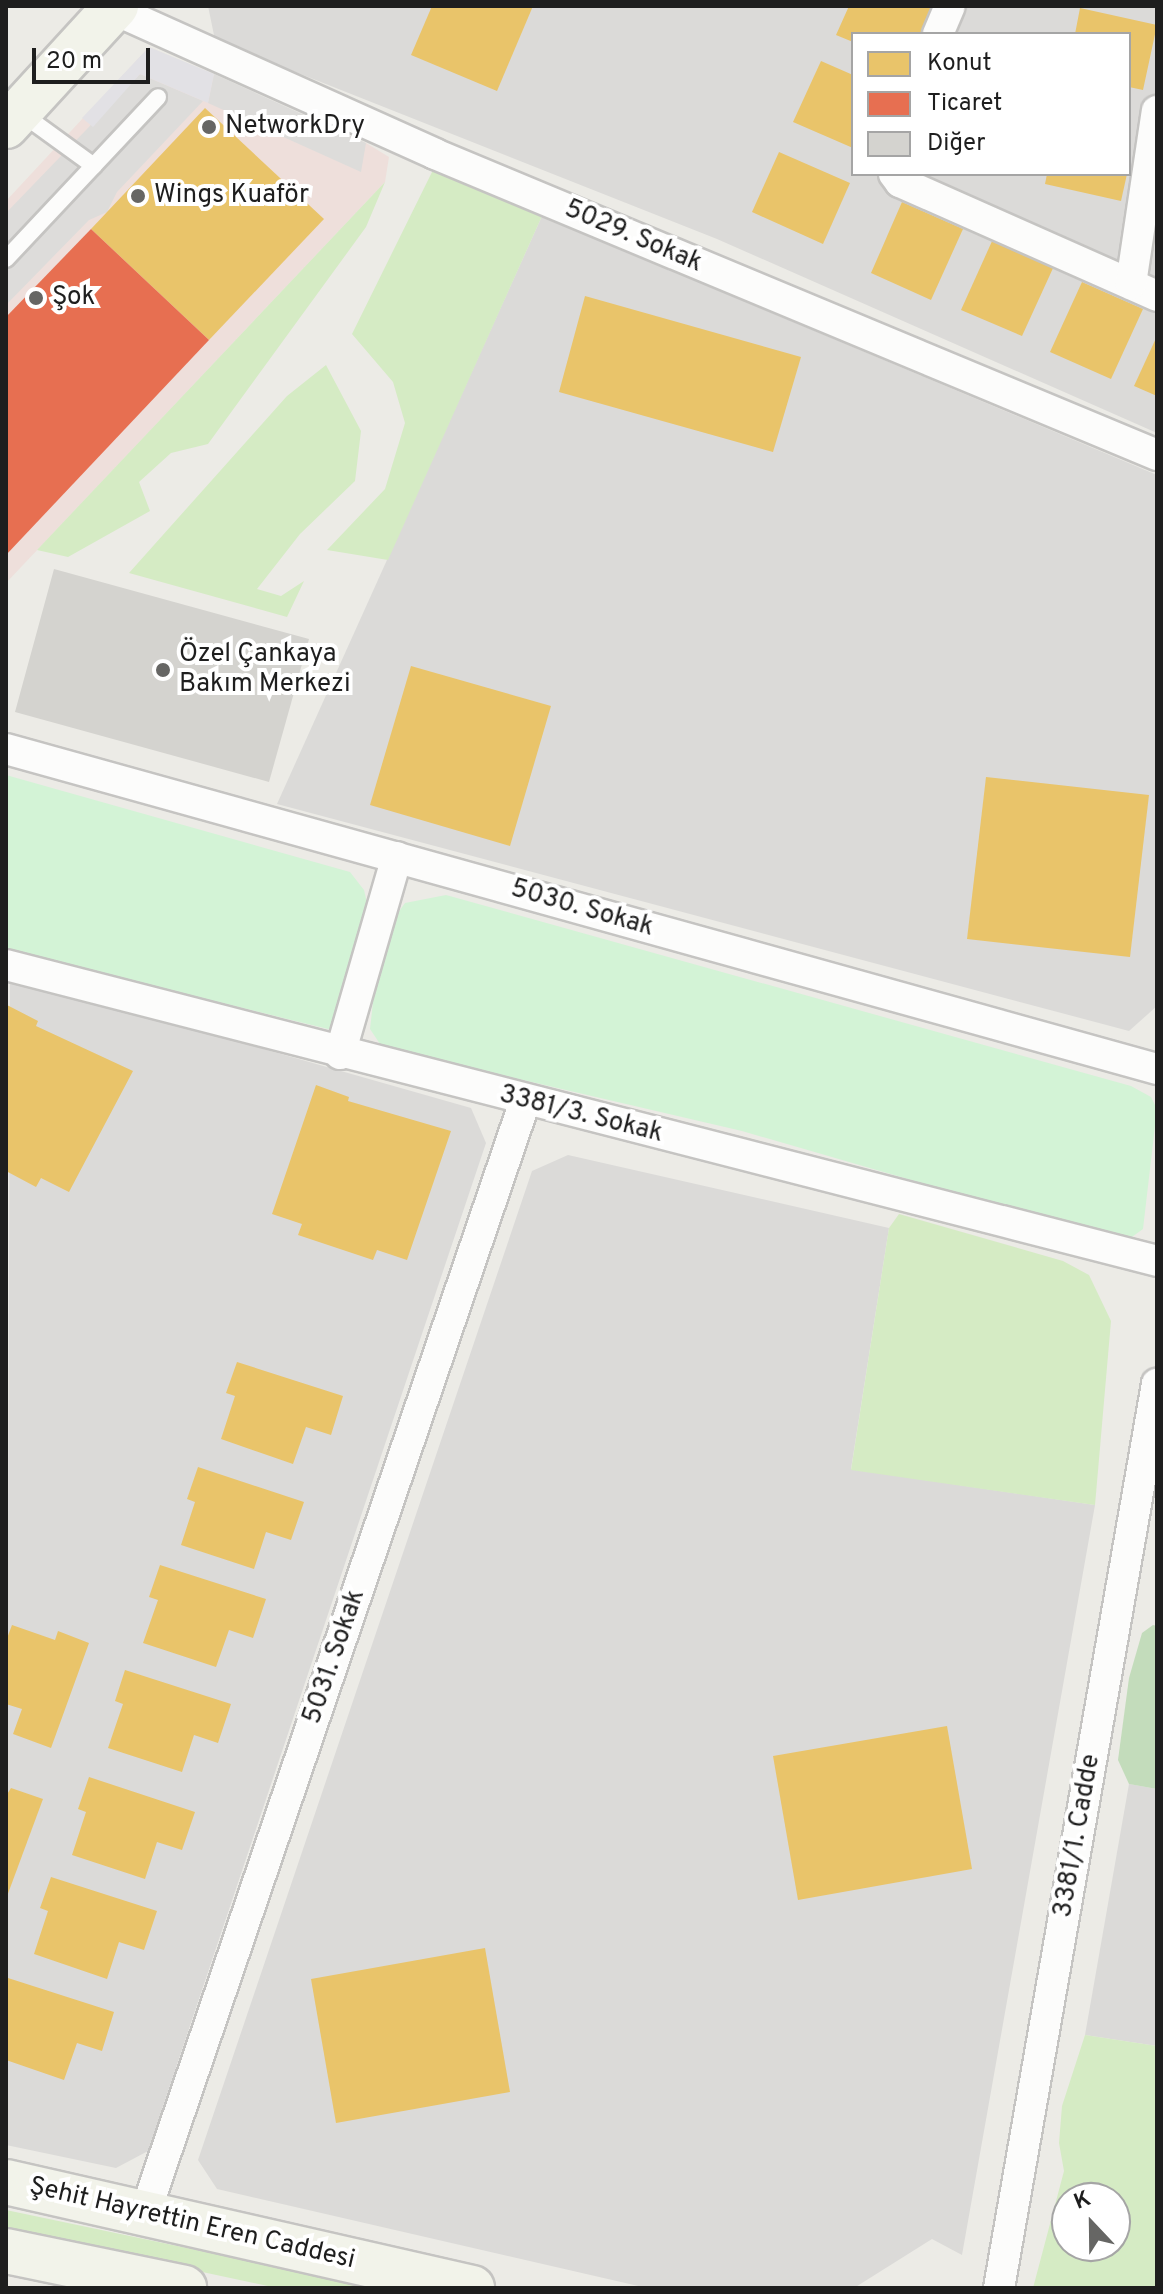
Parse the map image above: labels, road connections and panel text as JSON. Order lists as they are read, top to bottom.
{
  "streets": {
    "main road": ["Şehit Hayrettin Eren Caddesi"],
    "street": [
      "5029. Sokak",
      "5030. Sokak",
      "3381/3. Sokak",
      "5031. Sokak",
      "3381/1. Cadde"
    ]
  },
  "crossings": [
    ["3381/3. Sokak", "5031. Sokak"],
    ["5031. Sokak", "Şehit Hayrettin Eren Caddesi"]
  ],
  "places": [
    "NetworkDry",
    "Wings Kuaför",
    "Şok",
    "Özel Çankaya Bakım Merkezi"
  ],
  "legend": ["Konut", "Ticaret", "Diğer"],
  "scale_bar": "20 m",
  "north": "top"
}
